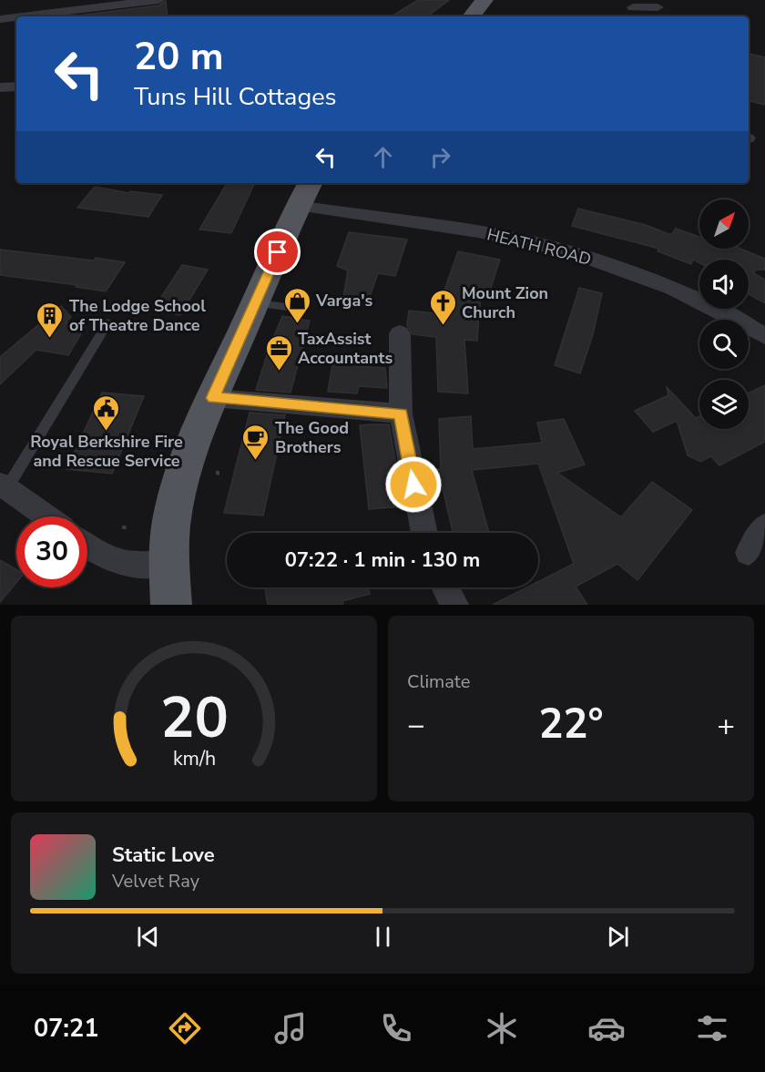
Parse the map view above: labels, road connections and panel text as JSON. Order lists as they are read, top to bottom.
{
  "streets": {
    "street": ["HEATH ROAD"]
  },
  "places": {
    "shop": ["Varga's"],
    "church": ["Mount Zion Church"],
    "building": ["The Lodge School of Theatre Dance"],
    "office": ["TaxAssist Accountants"],
    "public building": ["Royal Berkshire Fire and Rescue Service"],
    "cafe": ["The Good Brothers"]
  },
  "north": "top right",
  "page": {
    "turn": ["20 m", "Tuns Hill Cottages"],
    "limit": "30",
    "trip": "07:22 · 1 min · 130 m",
    "tile": "Climate",
    "heat": ["−", "22°", "+"],
    "song": ["Static Love", "Velvet Ray"],
    "tabs": "07:21",
    "gauge": ["20", "km/h"]
  }
}
